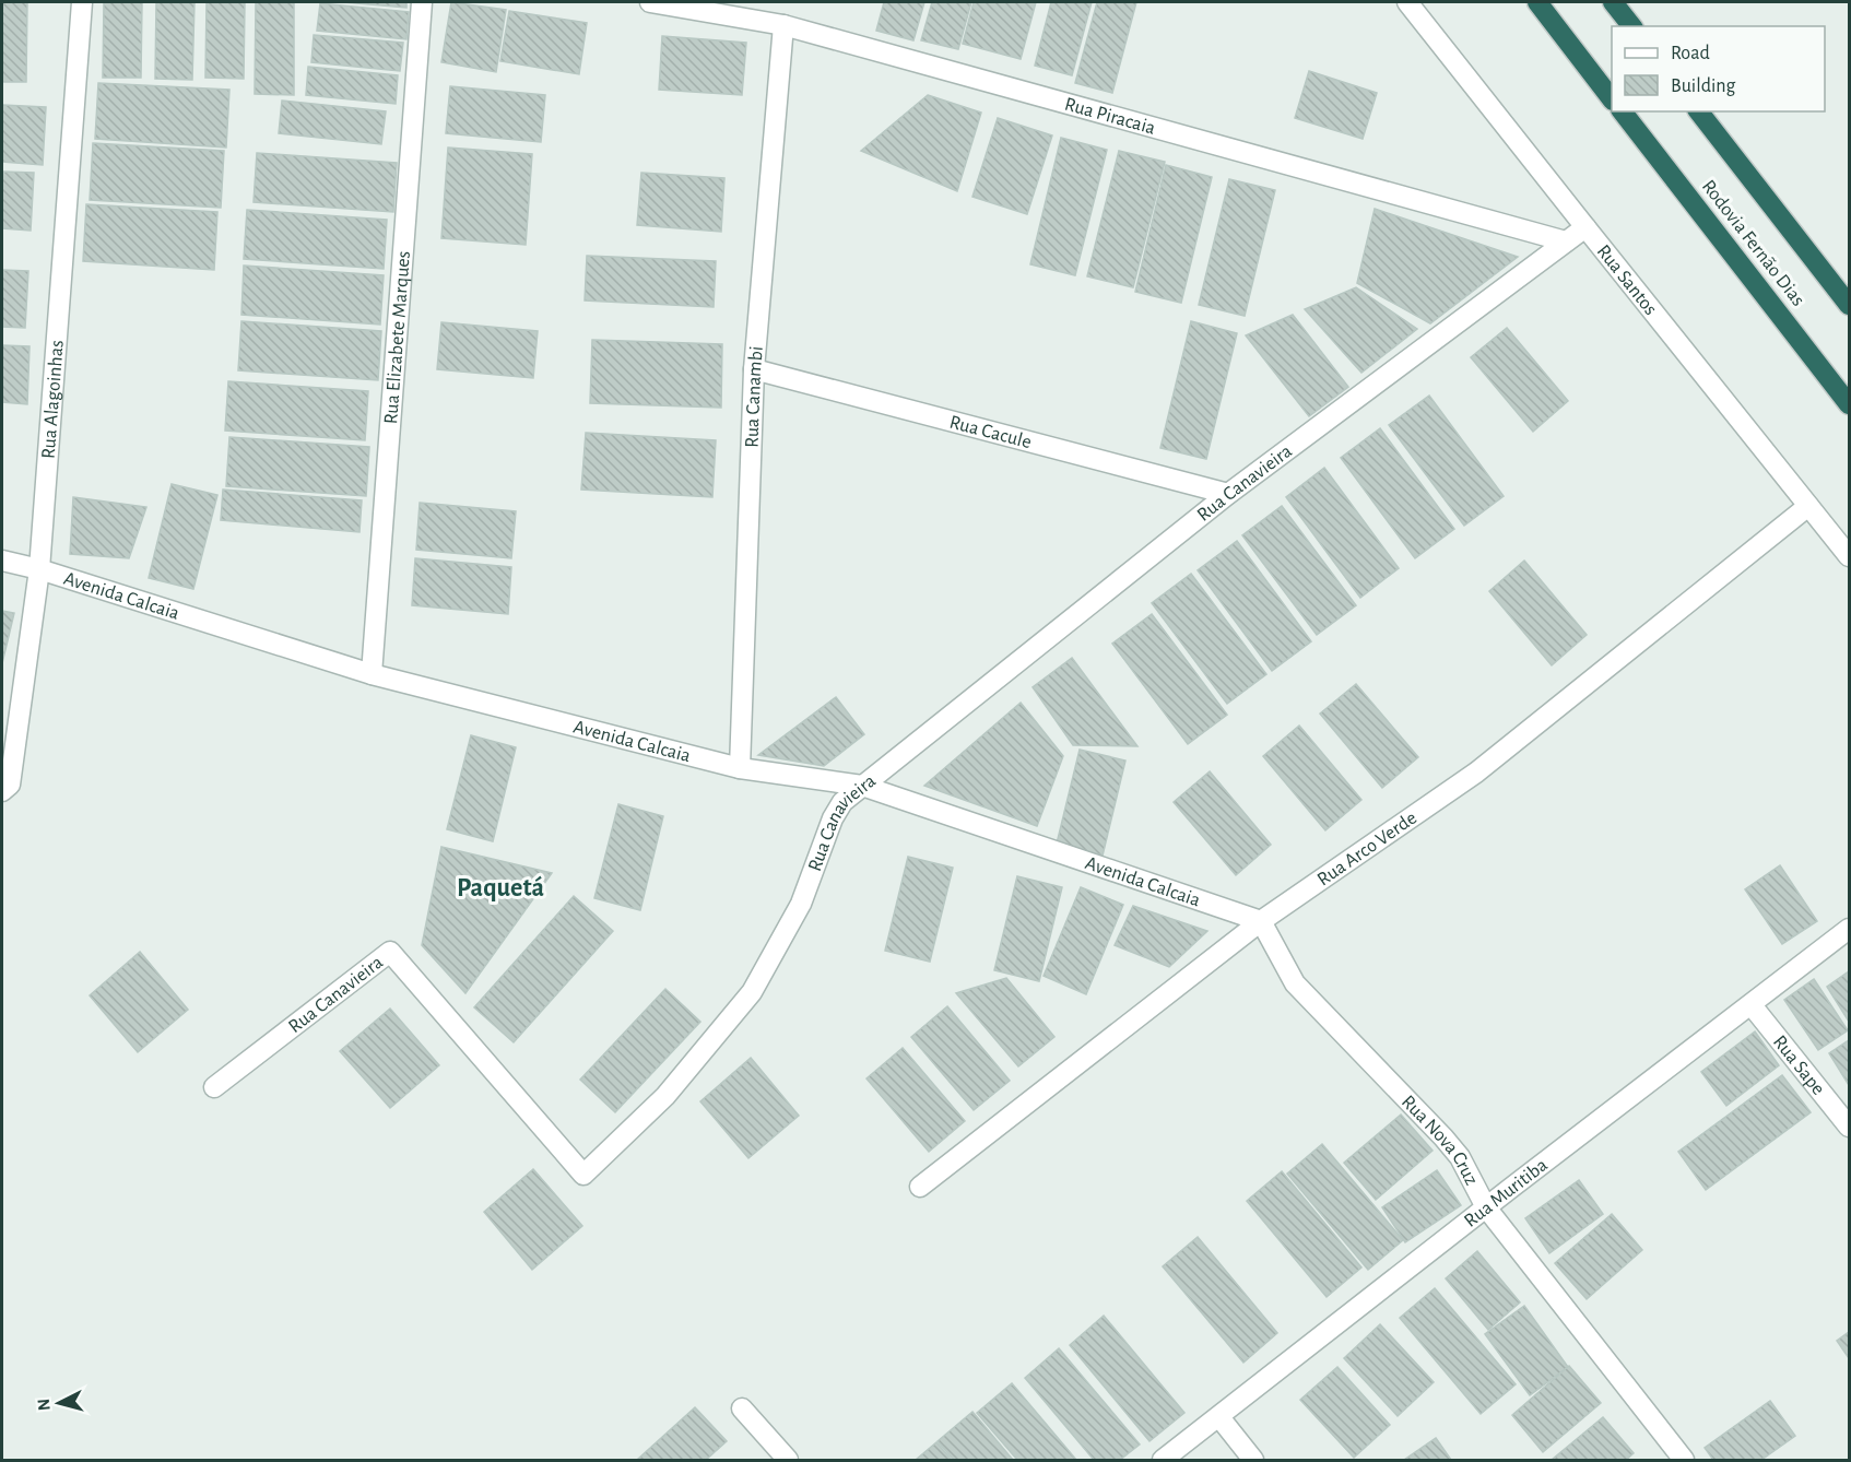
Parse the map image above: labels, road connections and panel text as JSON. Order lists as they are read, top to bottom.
{
  "streets": {
    "highway": ["Rodovia Fernão Dias"],
    "street": [
      "Rua Piracaia",
      "Rua Santos",
      "Rua Elizabete Marques",
      "Rua Canambi",
      "Rua Alagoinhas",
      "Rua Cacule",
      "Rua Canavieira",
      "Avenida Calcaia",
      "Rua Arco Verde",
      "Rua Sape",
      "Rua Nova Cruz",
      "Rua Muritiba"
    ]
  },
  "crossings": [
    ["Rua Piracaia", "Rua Canambi"],
    ["Rua Piracaia", "Rua Canavieira"],
    ["Rua Santos", "Rua Canavieira"],
    ["Rua Santos", "Rua Arco Verde"],
    ["Rua Elizabete Marques", "Avenida Calcaia"],
    ["Rua Canambi", "Rua Cacule"],
    ["Rua Canambi", "Avenida Calcaia"],
    ["Rua Alagoinhas", "Avenida Calcaia"],
    ["Rua Cacule", "Rua Canavieira"],
    ["Rua Canavieira", "Avenida Calcaia"],
    ["Avenida Calcaia", "Rua Arco Verde"],
    ["Avenida Calcaia", "Rua Nova Cruz"],
    ["Rua Arco Verde", "Rua Nova Cruz"],
    ["Rua Sape", "Rua Muritiba"],
    ["Rua Nova Cruz", "Rua Muritiba"]
  ],
  "districts": ["Paquetá"],
  "legend": ["Road", "Building"],
  "north": "left"
}
